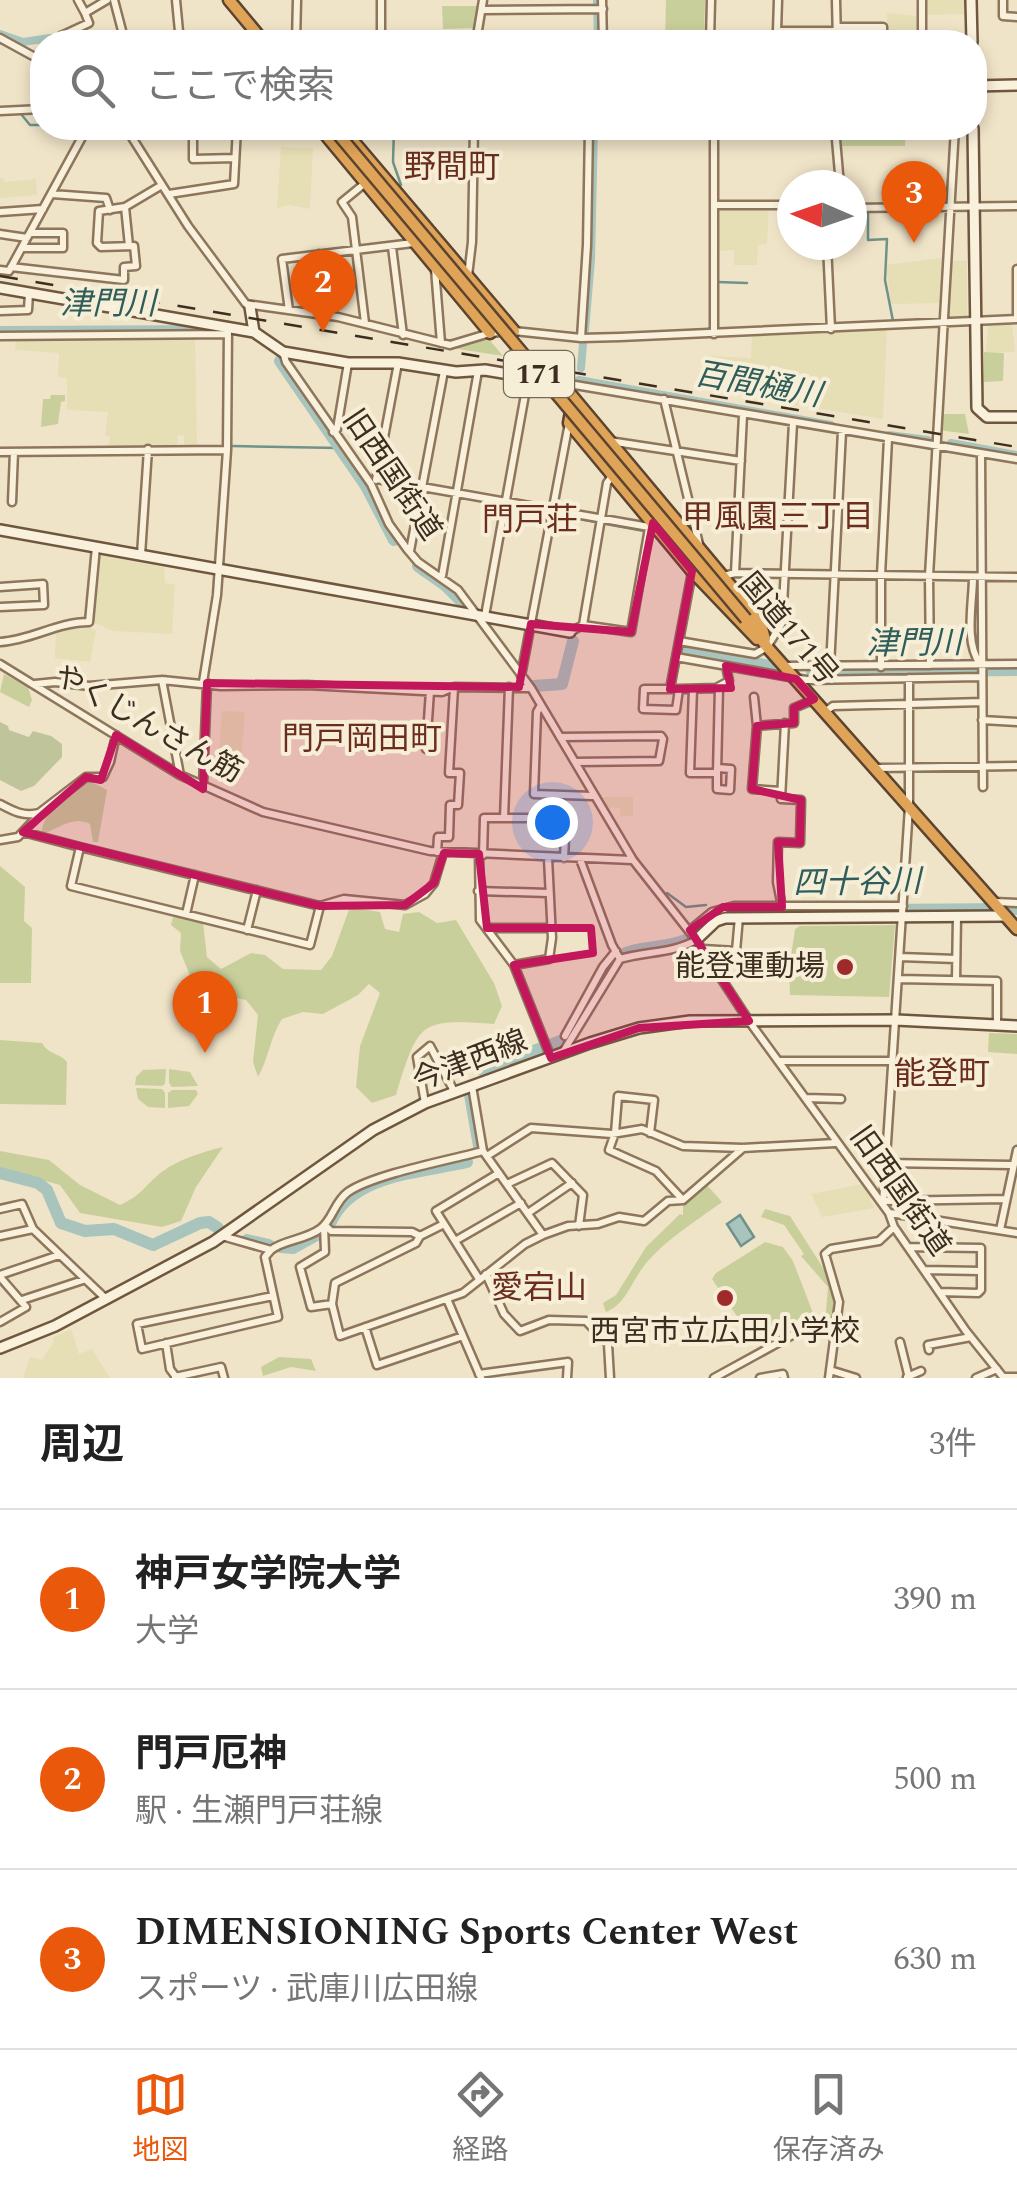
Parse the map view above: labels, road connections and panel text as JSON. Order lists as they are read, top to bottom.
{
  "streets": {
    "highway": ["171", "国道171号"],
    "street": ["旧西国街道", "やくじんさん筋", "今津西線"]
  },
  "crossings": [
    ["171", "国道171号"],
    ["旧西国街道", "今津西線"]
  ],
  "districts": [
    "野間町",
    "甲風園三丁目",
    "門戸荘",
    "門戸岡田町",
    "能登町",
    "愛宕山"
  ],
  "water": ["津門川", "百間樋川", "四十谷川"],
  "places": ["能登運動場", "西宮市立広田小学校"],
  "north": "left",
  "page": {
    "search": "ここで検索",
    "pins": ["3", "2", "1"],
    "heading": ["周辺", "3件"],
    "list": [
      {
        "mark": "1",
        "name": "神戸女学院大学",
        "note": "大学",
        "value": "390 m"
      },
      {
        "mark": "2",
        "name": "門戸厄神",
        "note": "駅 · 生瀬門戸荘線",
        "value": "500 m"
      },
      {
        "mark": "3",
        "name": "DIMENSIONING Sports Center West",
        "note": "スポーツ · 武庫川広田線",
        "value": "630 m"
      }
    ],
    "nav": ["地図", "経路", "保存済み"]
  }
}
